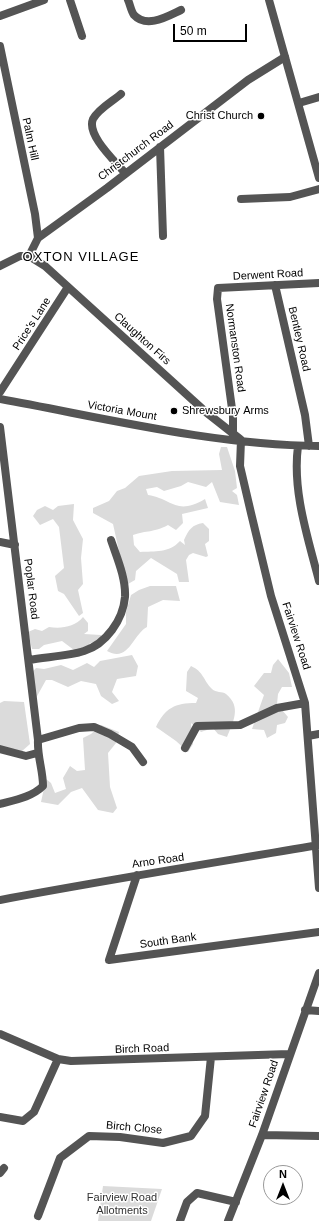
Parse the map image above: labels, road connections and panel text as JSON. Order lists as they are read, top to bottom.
{
  "streets": {
    "street": [
      "Palm Hill",
      "Christchurch Road",
      "Derwent Road",
      "Price's Lane",
      "Claughton Firs",
      "Bentley Road",
      "Normanston Road",
      "Victoria Mount",
      "Poplar Road",
      "Fairview Road",
      "Arno Road",
      "South Bank",
      "Birch Road",
      "Birch Close"
    ]
  },
  "crossings": [
    ["Palm Hill", "Christchurch Road"],
    ["Christchurch Road", "Claughton Firs"],
    ["Derwent Road", "Bentley Road"],
    ["Derwent Road", "Normanston Road"],
    ["Price's Lane", "Claughton Firs"],
    ["Claughton Firs", "Normanston Road"],
    ["Claughton Firs", "Victoria Mount"],
    ["Claughton Firs", "Fairview Road"],
    ["Bentley Road", "Victoria Mount"],
    ["Victoria Mount", "Fairview Road"],
    ["Fairview Road", "Arno Road"],
    ["Fairview Road", "Birch Road"],
    ["Arno Road", "South Bank"],
    ["Birch Road", "Birch Close"]
  ],
  "districts": ["OXTON VILLAGE"],
  "parks": ["Fairview Road Allotments"],
  "places": ["Christ Church", "Shrewsbury Arms"],
  "scale_bar": "50 m",
  "north": "top"
}
